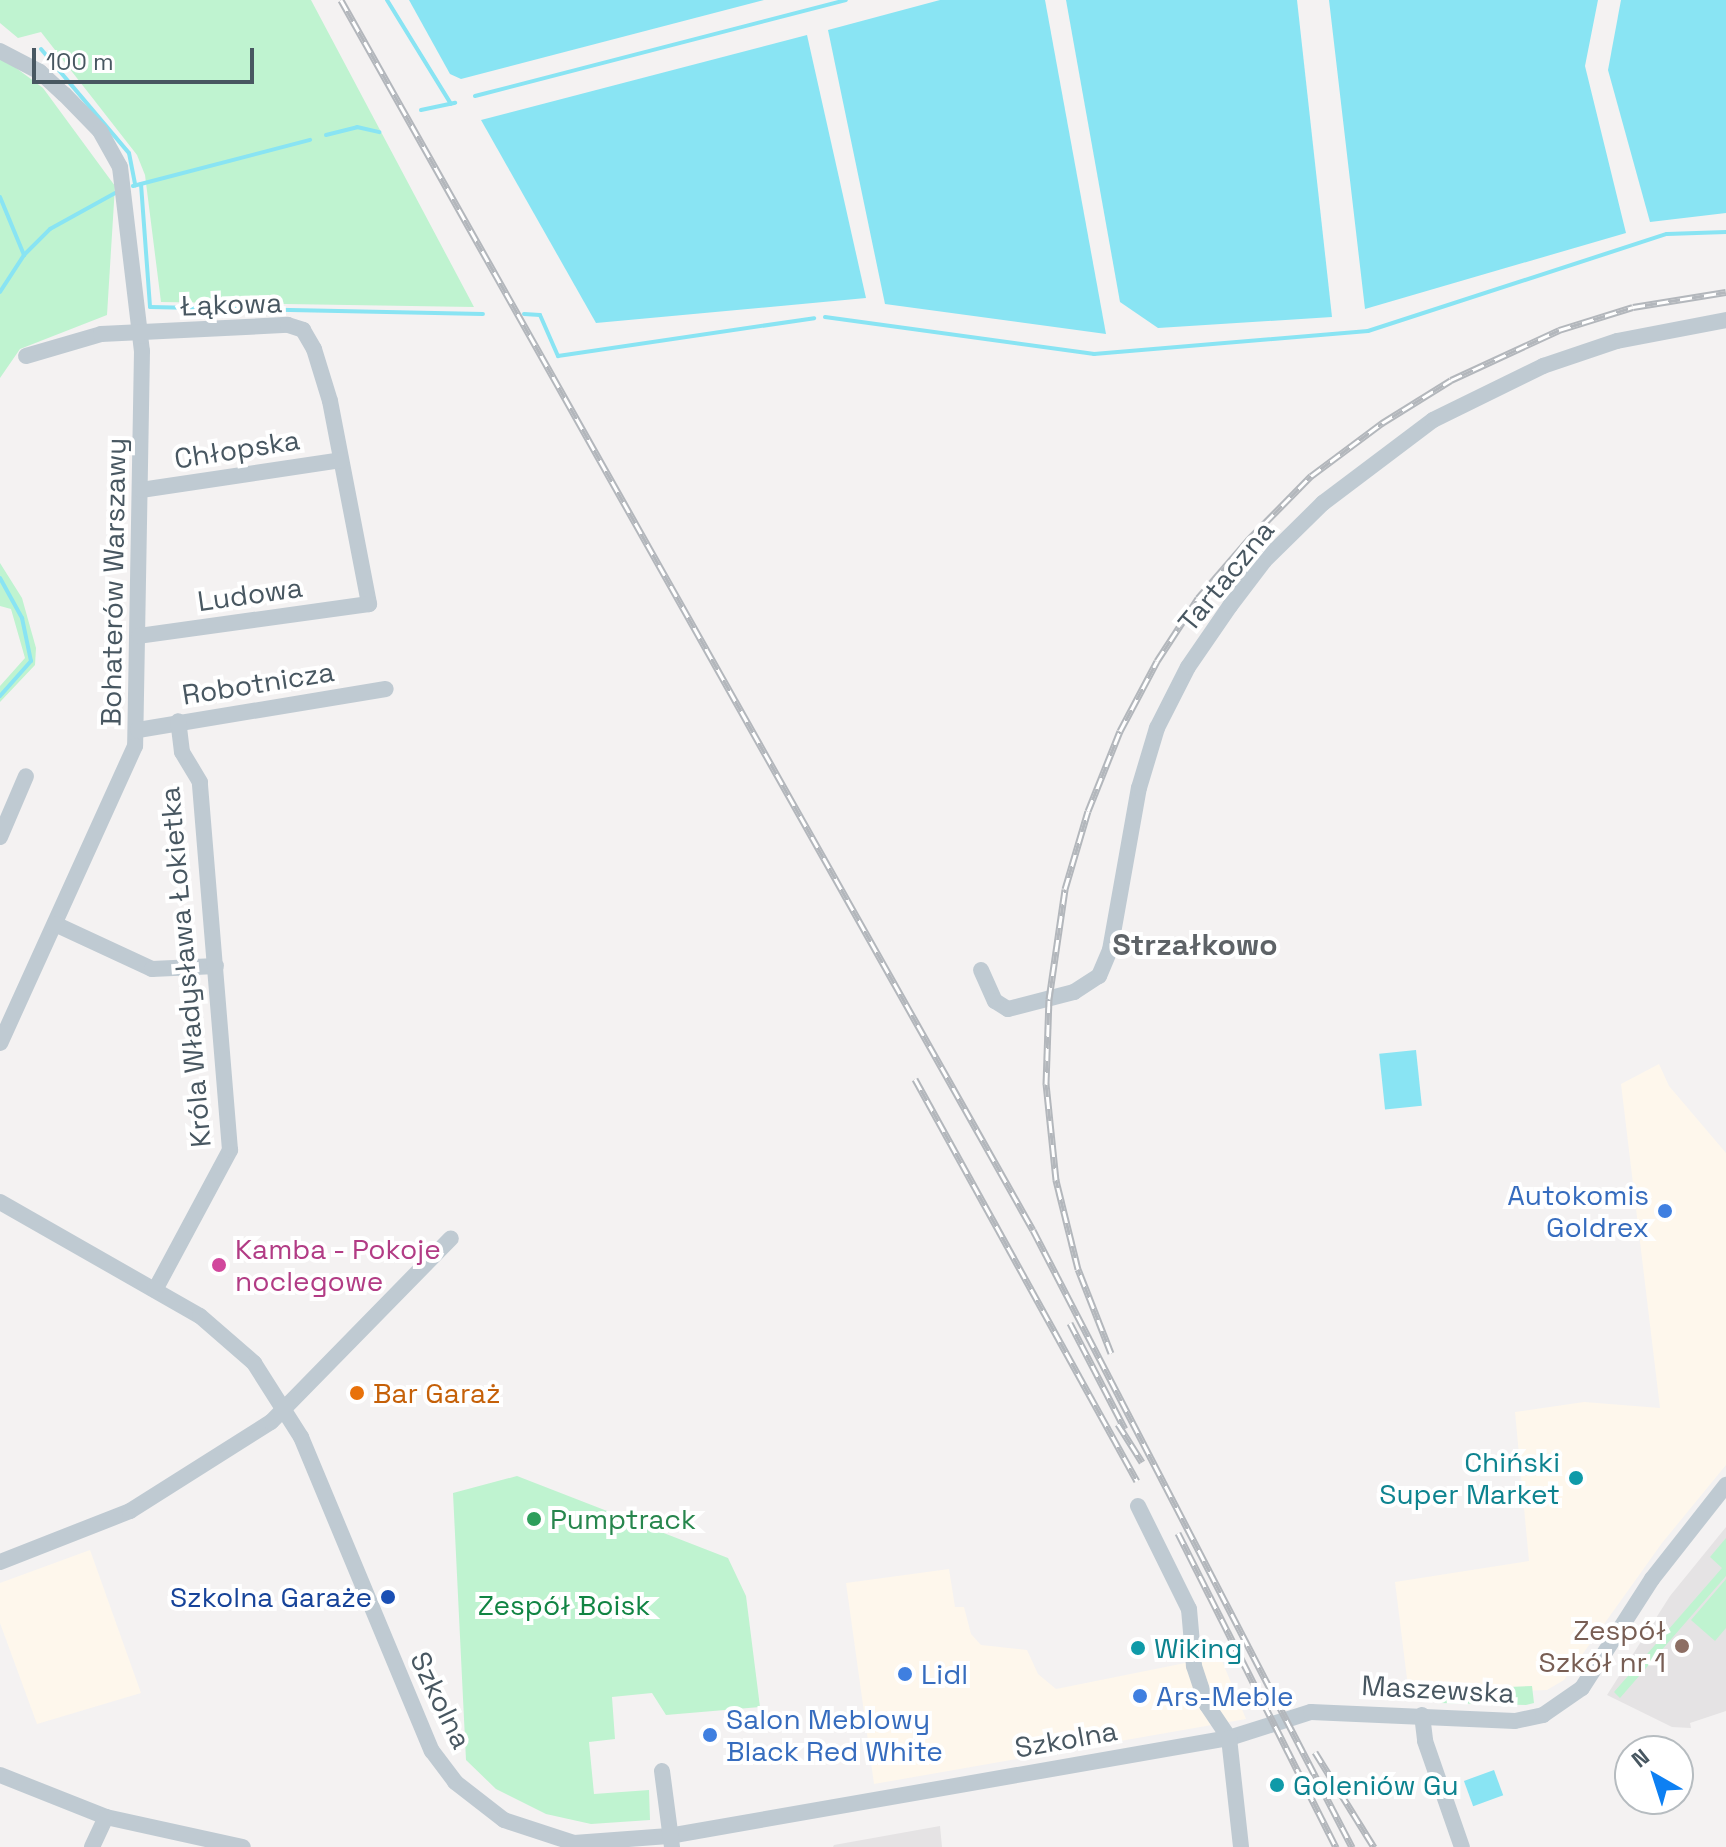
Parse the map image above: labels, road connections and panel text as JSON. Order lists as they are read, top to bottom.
{
  "streets": {
    "street": [
      "Łąkowa",
      "Chłopska",
      "Tartaczna",
      "Bohaterów Warszawy",
      "Ludowa",
      "Robotnicza",
      "Króla Władysława Łokietka",
      "Maszewska",
      "Szkolna"
    ]
  },
  "crossings": [
    ["Łąkowa", "Chłopska"],
    ["Łąkowa", "Bohaterów Warszawy"],
    ["Łąkowa", "Ludowa"],
    ["Chłopska", "Bohaterów Warszawy"],
    ["Chłopska", "Ludowa"],
    ["Bohaterów Warszawy", "Ludowa"],
    ["Bohaterów Warszawy", "Robotnicza"],
    ["Robotnicza", "Króla Władysława Łokietka"],
    ["Króla Władysława Łokietka", "Szkolna"],
    ["Maszewska", "Szkolna"]
  ],
  "districts": ["Strzałkowo"],
  "parks": ["Zespół Boisk"],
  "places": [
    "Autokomis Goldrex",
    "Kamba - Pokoje noclegowe",
    "Bar Garaż",
    "Chiński Super Market",
    "Pumptrack",
    "Szkolna Garaże",
    "Zespół Szkół nr 1",
    "Wiking",
    "Lidl",
    "Ars-Meble",
    "Salon Meblowy Black Red White",
    "Goleniów Gu"
  ],
  "scale_bar": "100 m",
  "north": "top left"
}
